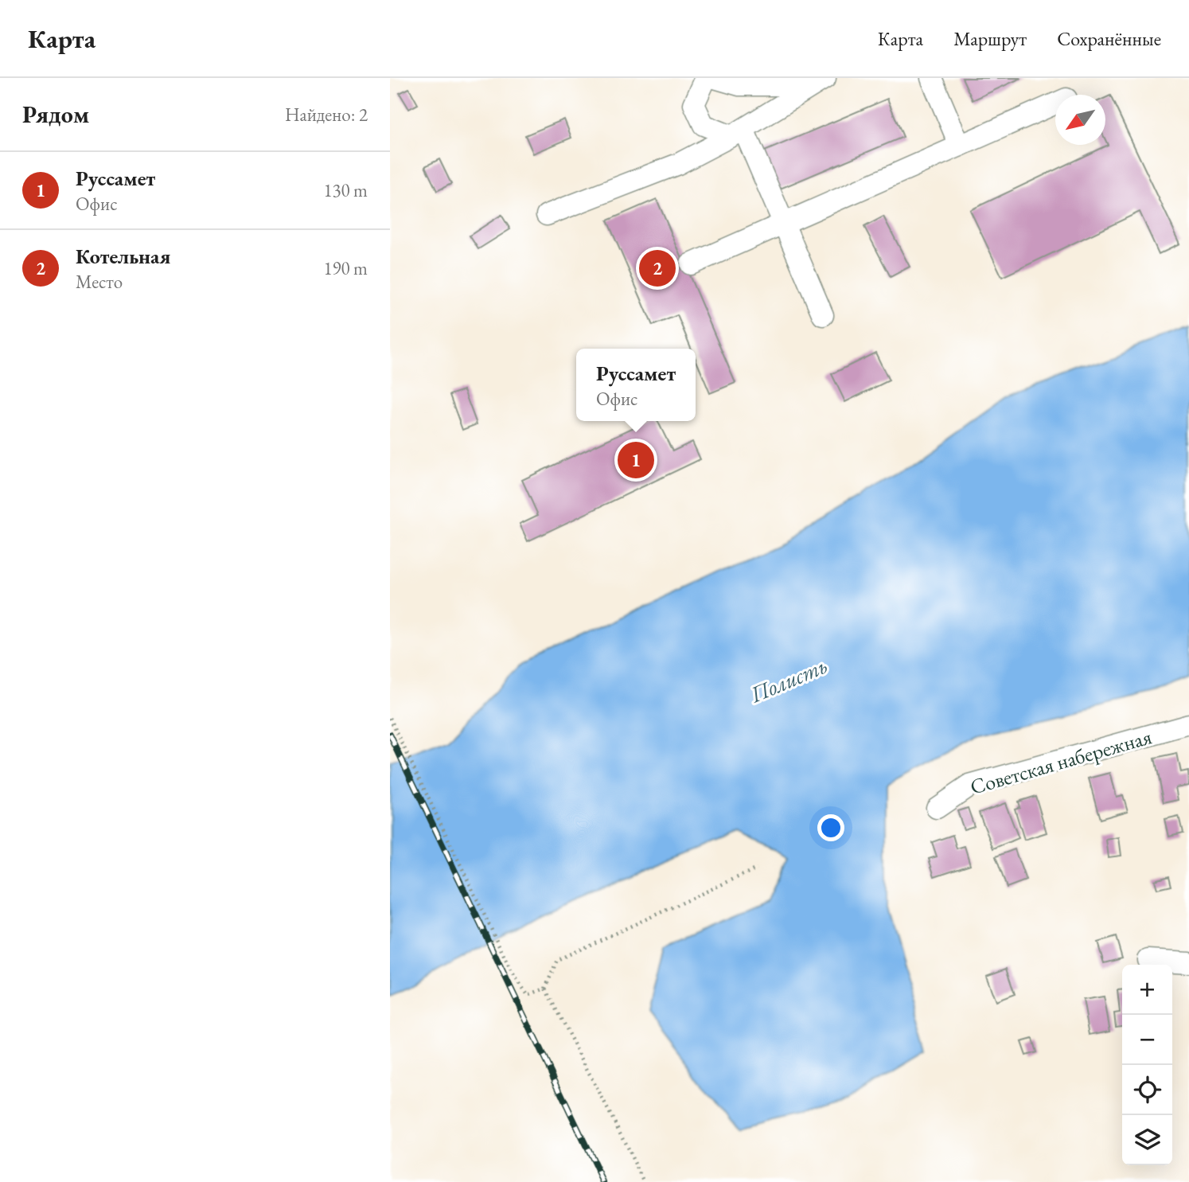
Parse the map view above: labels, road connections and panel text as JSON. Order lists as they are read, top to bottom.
{
  "streets": {
    "street": ["Советская набережная"]
  },
  "water": ["Полисть"],
  "north": "bottom left",
  "page": {
    "header": "Карта",
    "nav": ["Карта", "Маршрут", "Сохранённые"],
    "heading": ["Рядом", "Найдено: 2"],
    "list": [
      {
        "mark": "1",
        "name": "Руссамет",
        "note": "Офис",
        "value": "130 m"
      },
      {
        "mark": "2",
        "name": "Котельная",
        "note": "Место",
        "value": "190 m"
      }
    ],
    "pins": ["2", "1"],
    "popup": ["Руссамет", "Офис"],
    "map_buttons": ["+", "−"]
  }
}
